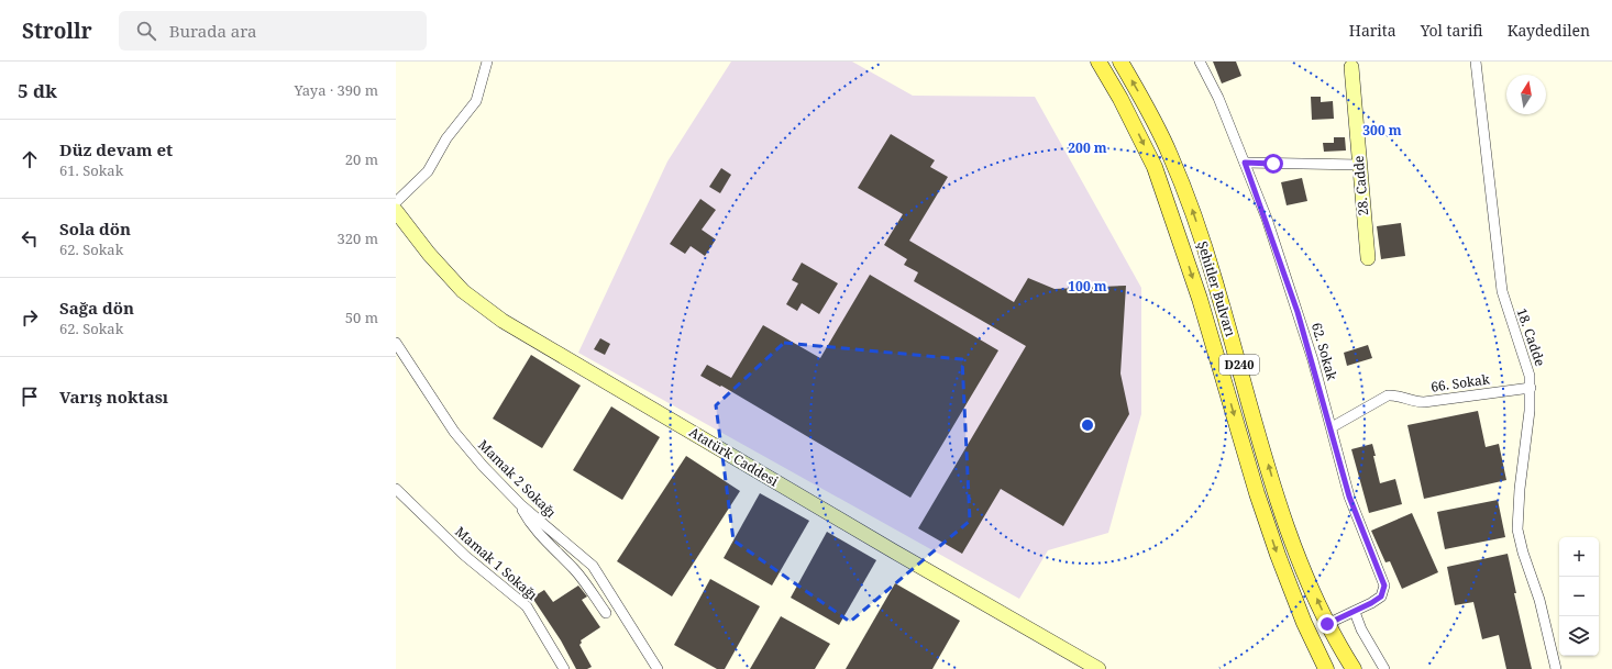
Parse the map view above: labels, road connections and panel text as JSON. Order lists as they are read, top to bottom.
{
  "streets": {
    "main road": [
      "28. Cadde",
      "Şehitler Bulvarı",
      "D240",
      "Atatürk Caddesi"
    ],
    "street": [
      "18. Cadde",
      "62. Sokak",
      "66. Sokak",
      "Mamak 2 Sokağı",
      "Mamak 1 Sokağı"
    ]
  },
  "crossings": [
    ["Şehitler Bulvarı", "62. Sokak"],
    ["18. Cadde", "66. Sokak"],
    ["62. Sokak", "66. Sokak"]
  ],
  "north": "top",
  "page": {
    "header": "Strollr",
    "search": "Burada ara",
    "nav": ["Harita", "Yol tarifi", "Kaydedilen"],
    "heading": ["5 dk", "Yaya · 390 m"],
    "list": [
      ["Düz devam et", "61. Sokak", "20 m"],
      ["Sola dön", "62. Sokak", "320 m"],
      ["Sağa dön", "62. Sokak", "50 m"],
      "Varış noktası"
    ],
    "map_buttons": ["+", "−"]
  },
  "rings": ["300 m", "200 m", "100 m"]
}
